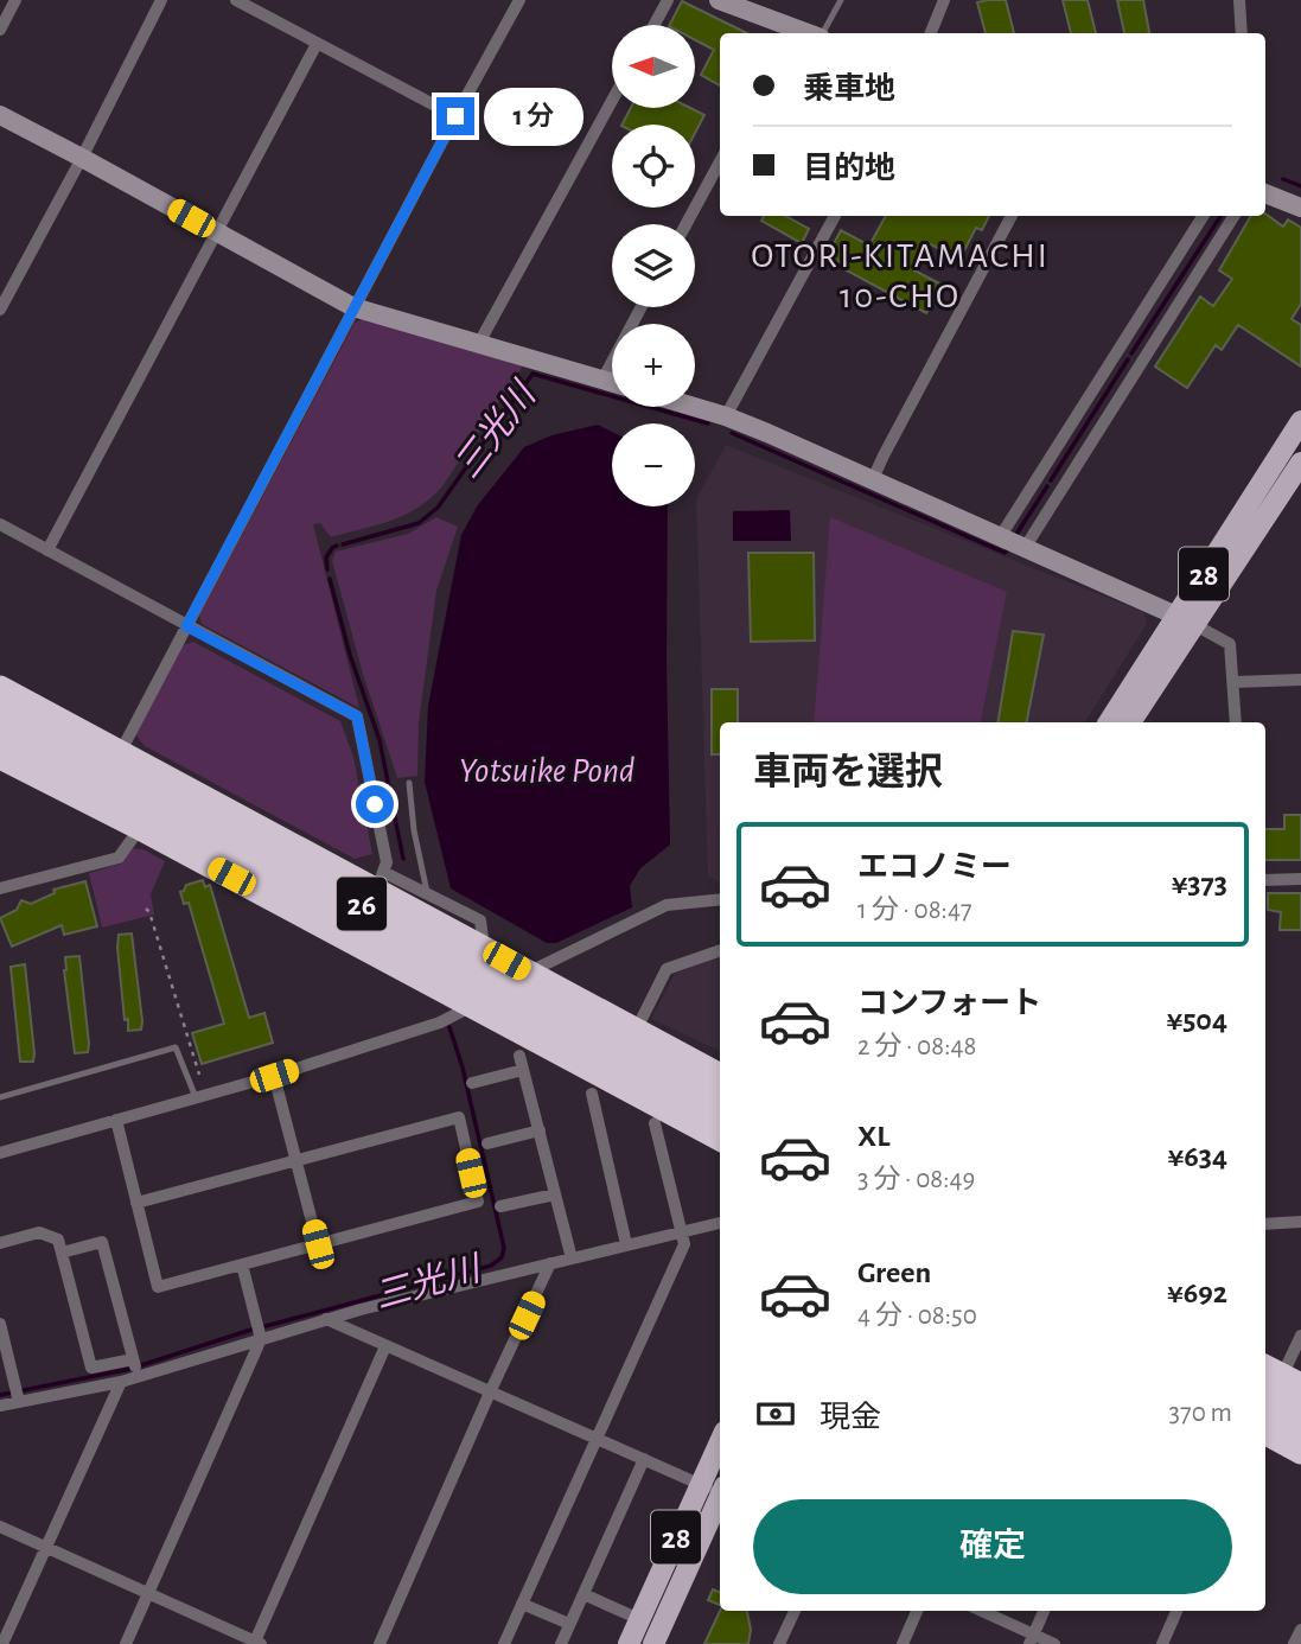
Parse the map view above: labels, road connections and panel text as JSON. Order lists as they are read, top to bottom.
{
  "streets": {
    "highway": ["26"],
    "main road": ["28"]
  },
  "districts": ["OTORI-KITAMACHI 10-CHO"],
  "water": ["三光川", "Yotsuike Pond"],
  "north": "left",
  "page": {
    "map_buttons": ["+", "−"],
    "banner": ["乗車地", "目的地"],
    "bubble": "1 分",
    "heading": "車両を選択",
    "list": [
      {
        "name": "エコノミー",
        "note": "1 分 · 08:47",
        "value": "¥373"
      },
      {
        "name": "コンフォート",
        "note": "2 分 · 08:48",
        "value": "¥504"
      },
      {
        "name": "XL",
        "note": "3 分 · 08:49",
        "value": "¥634"
      },
      {
        "name": "Green",
        "note": "4 分 · 08:50",
        "value": "¥692"
      }
    ],
    "pay": ["現金", "370 m"],
    "buttons": "確定"
  }
}
